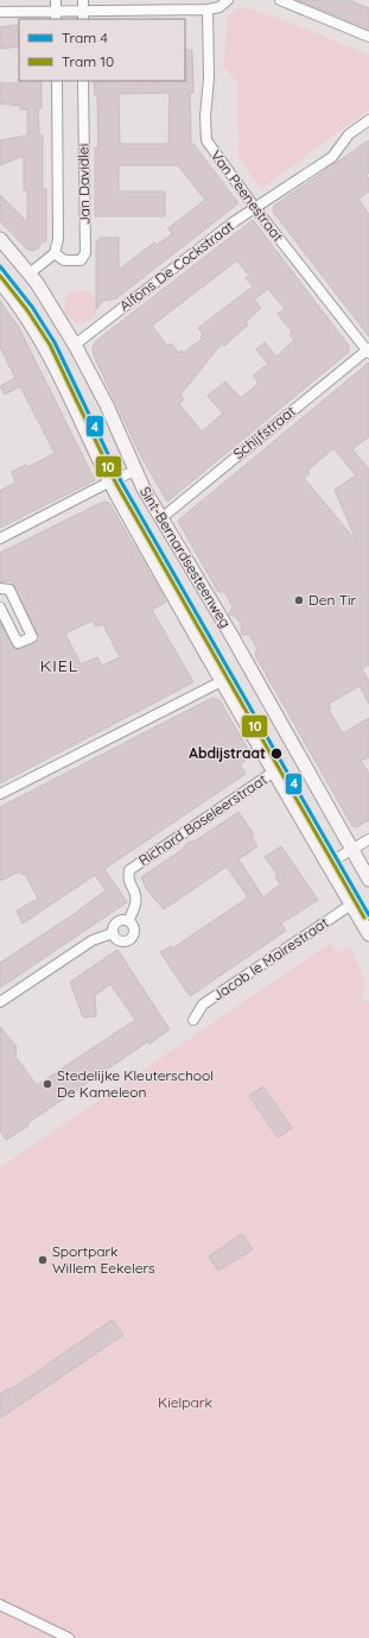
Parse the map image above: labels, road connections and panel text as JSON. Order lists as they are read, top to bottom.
{
  "streets": {
    "street": [
      "Jan Davidlei",
      "Van Peenestraat",
      "Alfons De Cockstraat",
      "Schijfstraat",
      "Sint-Bernardsesteenweg",
      "Richard Baseleerstraat",
      "Jacob le Mairestraat"
    ]
  },
  "crossings": [
    ["Van Peenestraat", "Alfons De Cockstraat"],
    ["Van Peenestraat", "Schijfstraat"],
    ["Alfons De Cockstraat", "Sint-Bernardsesteenweg"],
    ["Schijfstraat", "Sint-Bernardsesteenweg"],
    ["Sint-Bernardsesteenweg", "Richard Baseleerstraat"],
    ["Sint-Bernardsesteenweg", "Jacob le Mairestraat"]
  ],
  "districts": ["KIEL"],
  "parks": ["Kielpark"],
  "places": [
    "Den Tir",
    "Abdijstraat",
    "Stedelijke Kleuterschool De Kameleon",
    "Sportpark Willem Eekelers"
  ],
  "lines": ["tram line 4", "tram line 10"],
  "legend": ["Tram 4", "Tram 10"]
}
